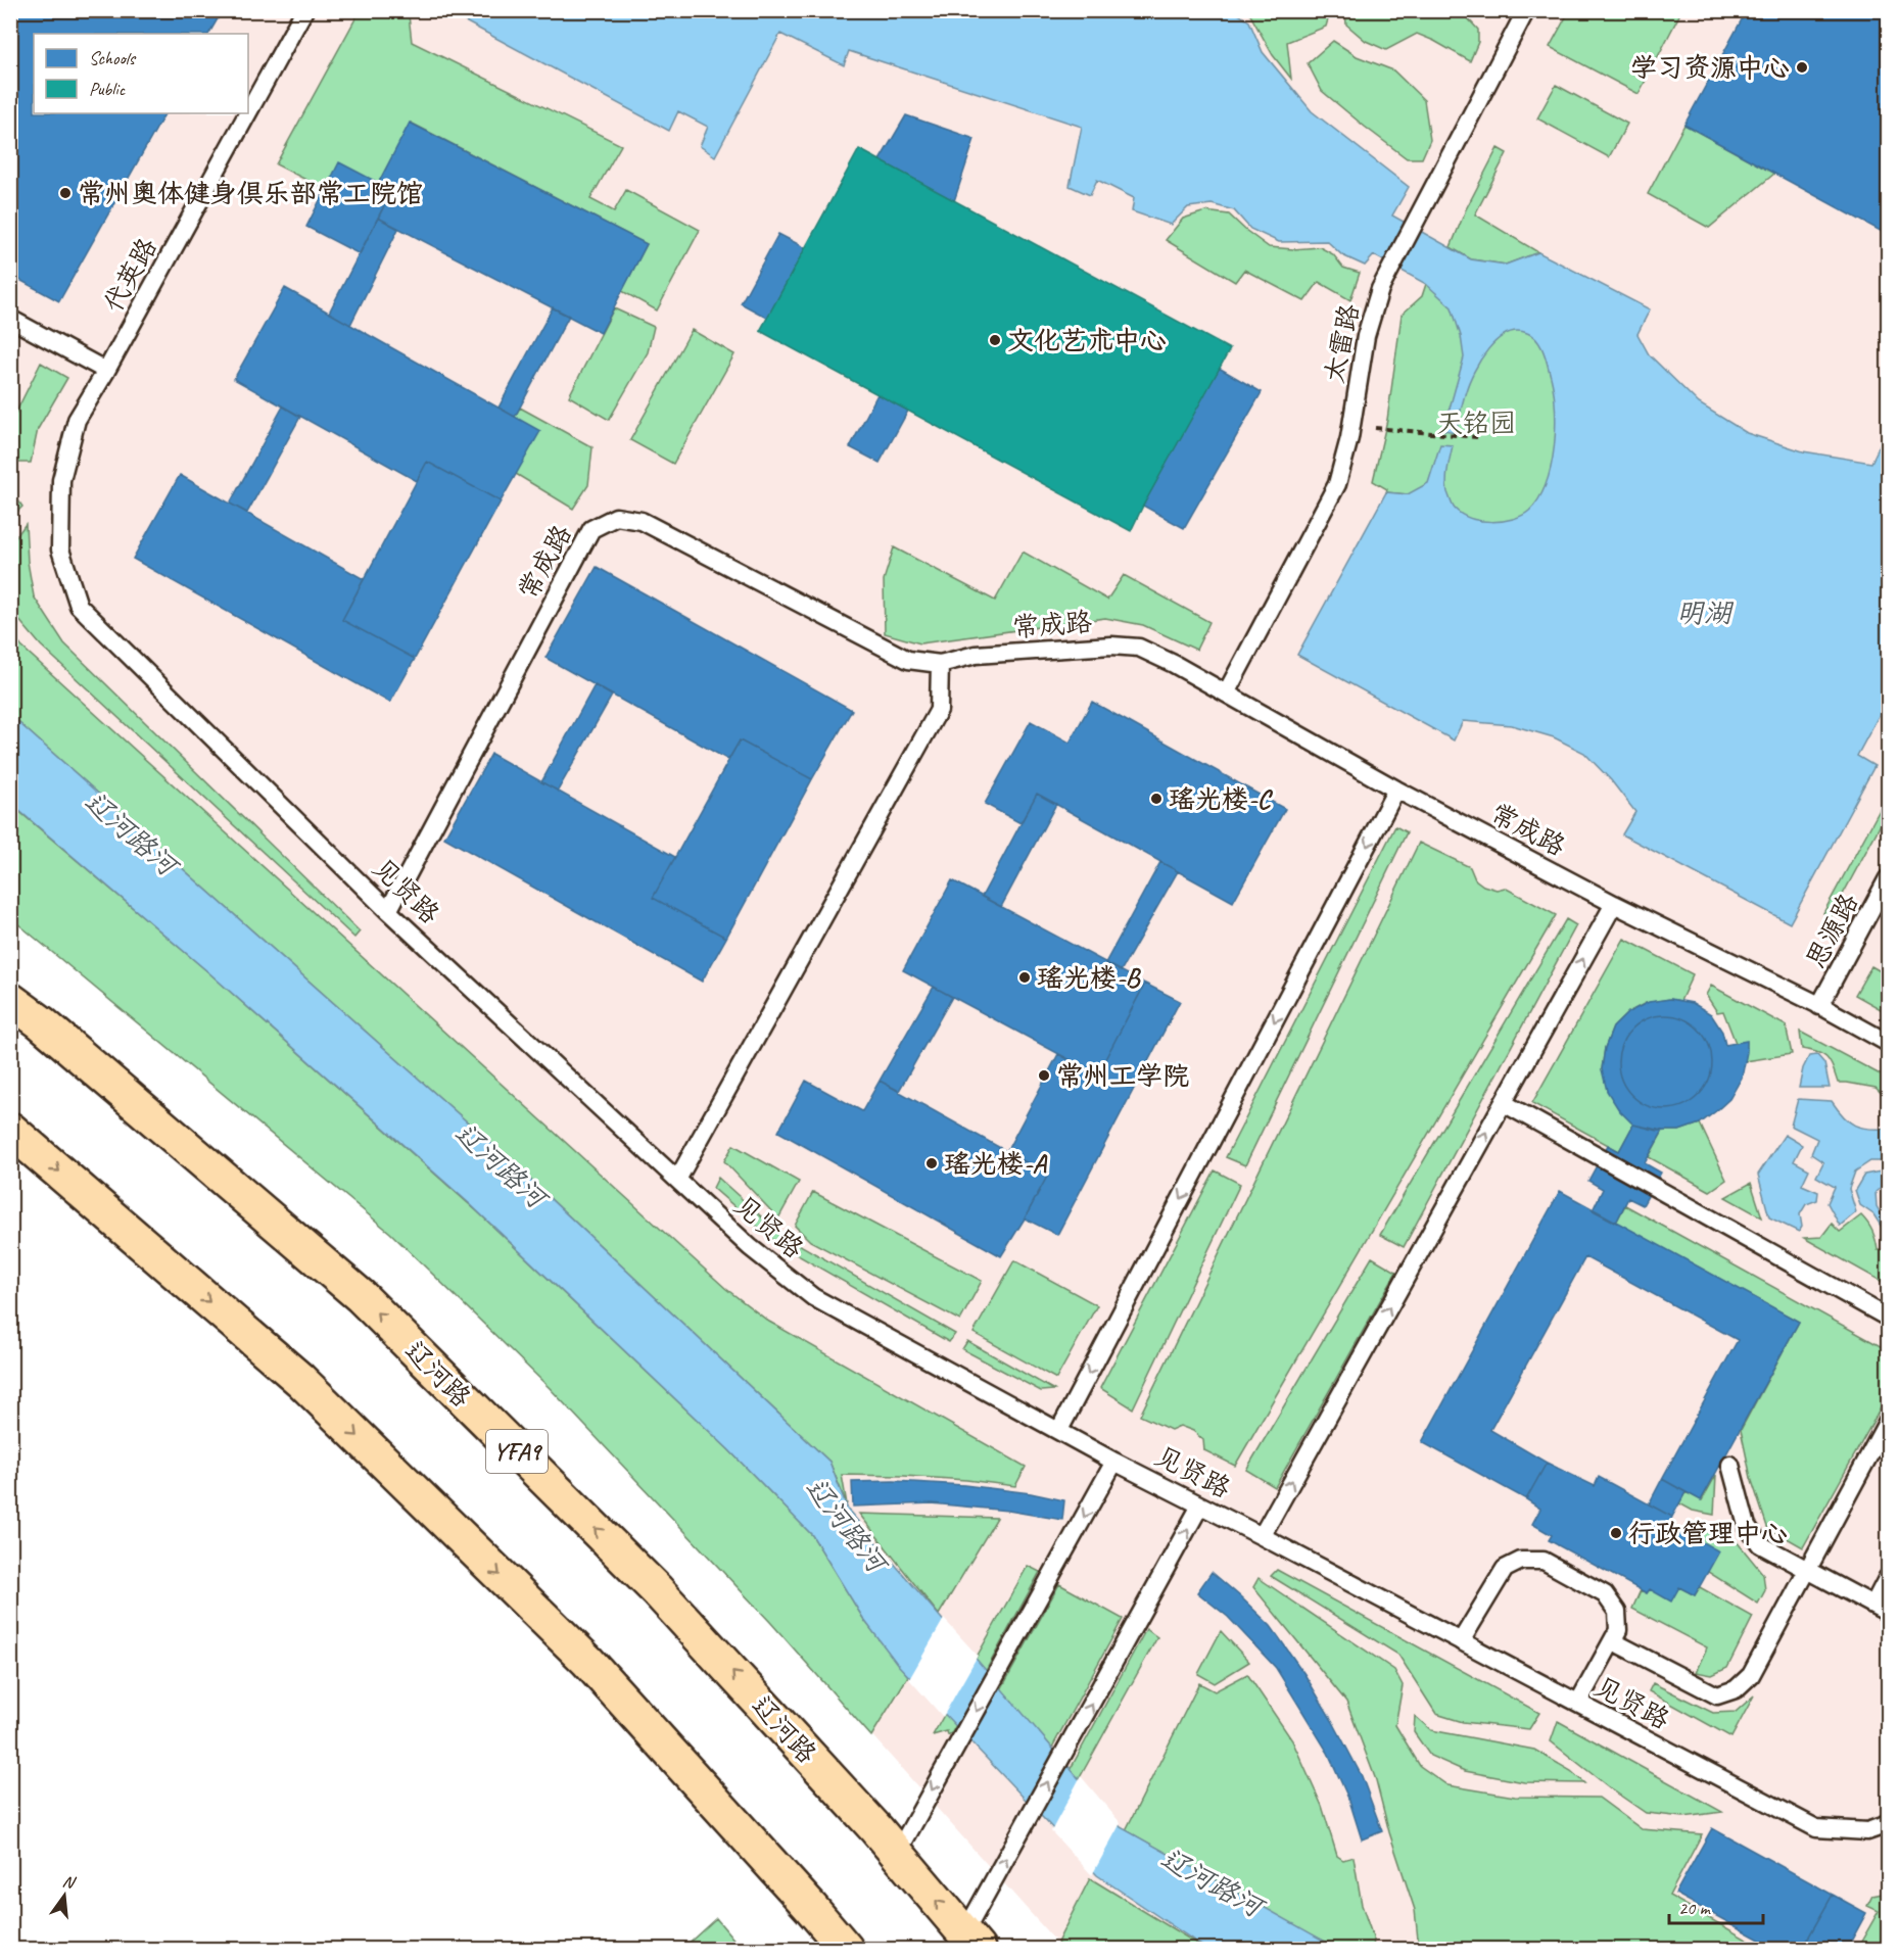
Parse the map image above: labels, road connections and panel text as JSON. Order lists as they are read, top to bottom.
{
  "streets": {
    "main road": ["辽河路", "YFA9"],
    "lane": [
      "代英路",
      "太雷路",
      "常成路",
      "见贤路",
      "思源路"
    ]
  },
  "crossings": [
    ["代英路", "见贤路"],
    ["太雷路", "常成路"],
    ["常成路", "见贤路"],
    ["常成路", "思源路"]
  ],
  "water": ["明湖", "辽河路河"],
  "parks": ["天铭园"],
  "places": [
    "学习资源中心",
    "常州奥体健身俱乐部常工院馆",
    "文化艺术中心",
    "瑶光楼-C",
    "瑶光楼-B",
    "常州工学院",
    "瑶光楼-A",
    "行政管理中心"
  ],
  "legend": ["Schools", "Public"],
  "scale_bar": "20 m",
  "north": "top"
}
